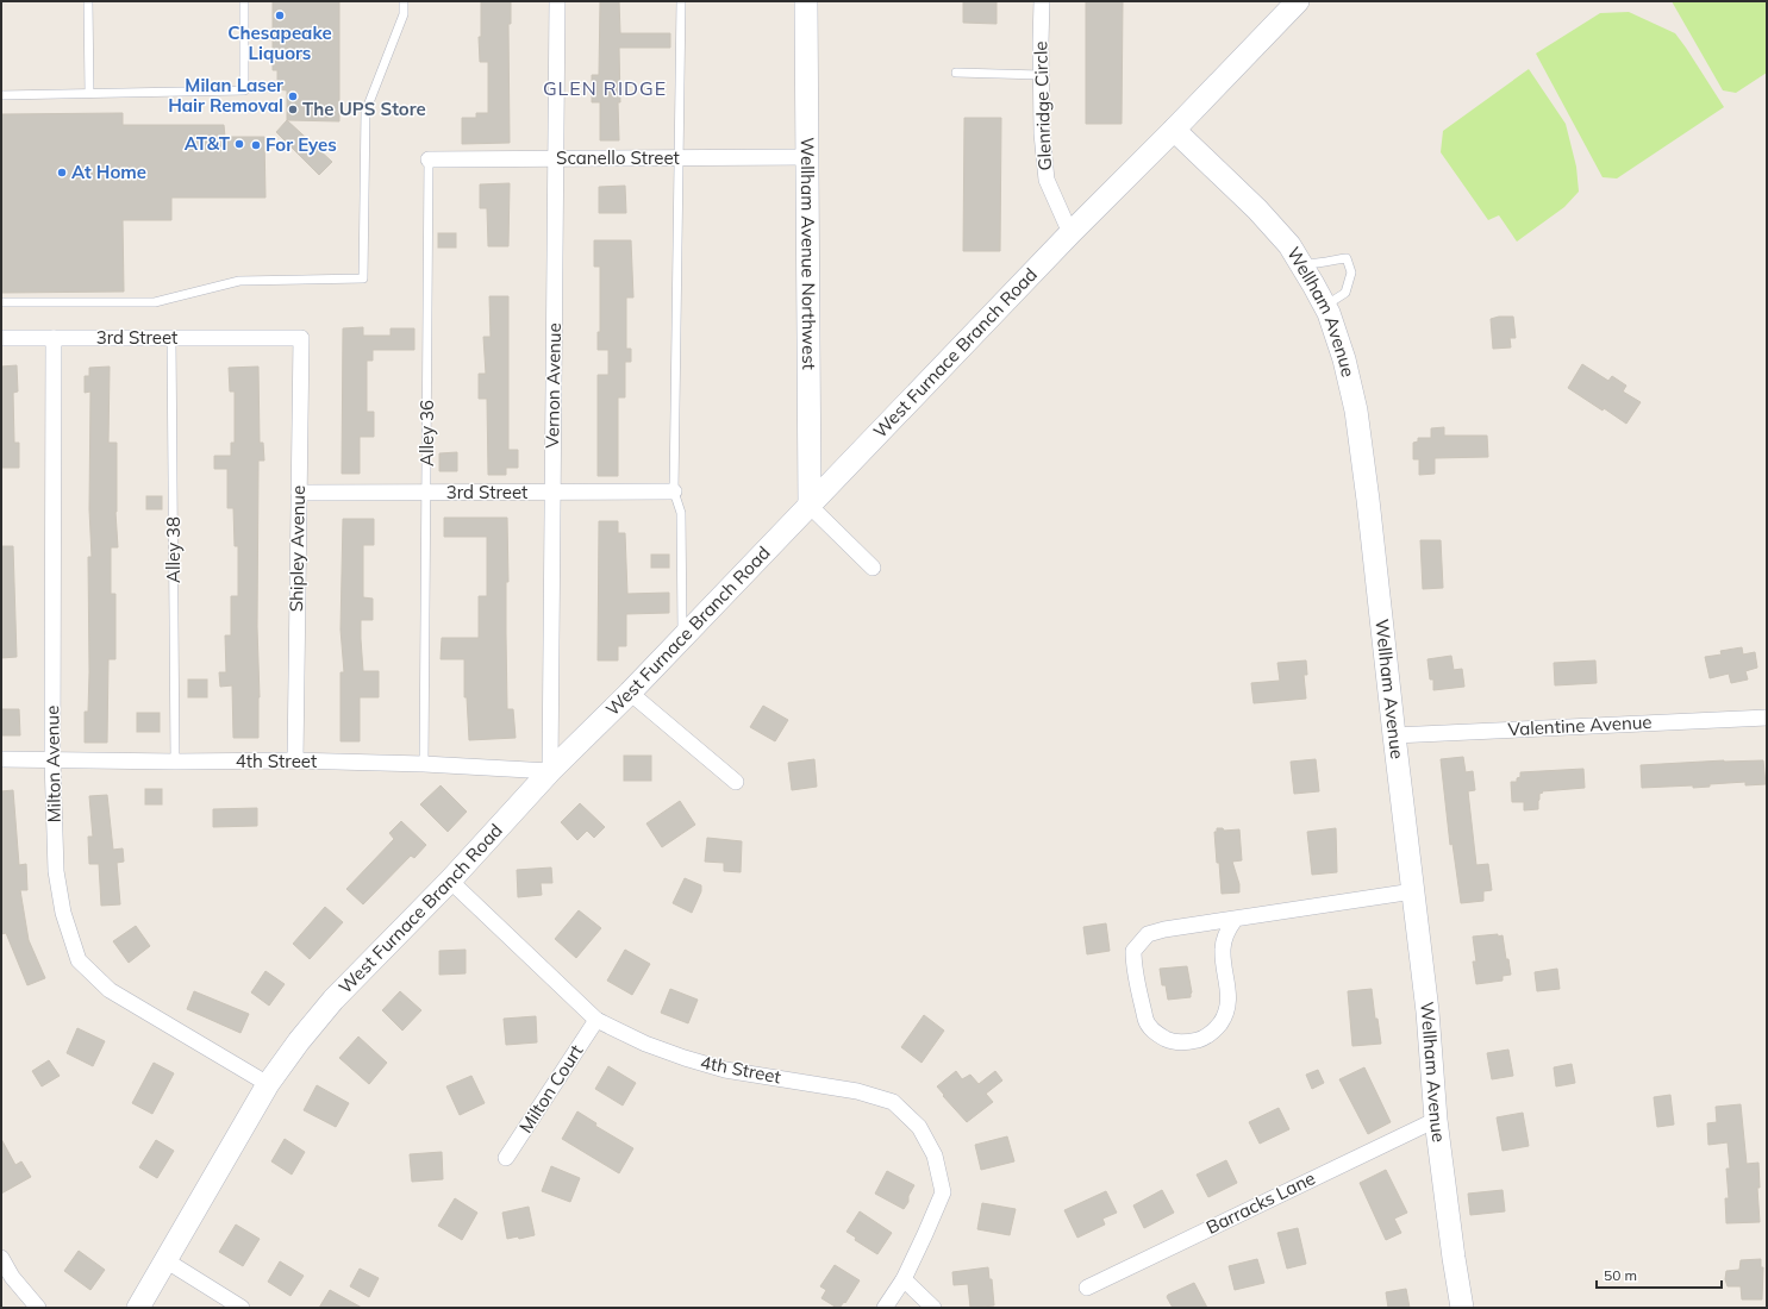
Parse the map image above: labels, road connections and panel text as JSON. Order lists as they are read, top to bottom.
{
  "streets": {
    "street": [
      "Glenridge Circle",
      "Scanello Street",
      "Wellham Avenue Northwest",
      "Wellham Avenue",
      "3rd Street",
      "West Furnace Branch Road",
      "Vernon Avenue",
      "Shipley Avenue",
      "Valentine Avenue",
      "4th Street",
      "Milton Avenue",
      "Milton Court",
      "Barracks Lane"
    ],
    "lane": ["Alley 36", "Alley 38"]
  },
  "crossings": [
    ["Glenridge Circle", "West Furnace Branch Road"],
    ["Scanello Street", "Wellham Avenue Northwest"],
    ["Scanello Street", "Vernon Avenue"],
    ["Scanello Street", "Alley 36"],
    ["Wellham Avenue Northwest", "West Furnace Branch Road"],
    ["Wellham Avenue", "West Furnace Branch Road"],
    ["Wellham Avenue", "Valentine Avenue"],
    ["Wellham Avenue", "Barracks Lane"],
    ["3rd Street", "Vernon Avenue"],
    ["3rd Street", "Alley 36"],
    ["3rd Street", "Shipley Avenue"],
    ["3rd Street", "Alley 38"],
    ["3rd Street", "Milton Avenue"],
    ["West Furnace Branch Road", "Vernon Avenue"],
    ["West Furnace Branch Road", "4th Street"],
    ["West Furnace Branch Road", "Milton Avenue"],
    ["Vernon Avenue", "4th Street"],
    ["Alley 36", "4th Street"],
    ["Shipley Avenue", "4th Street"],
    ["Alley 38", "4th Street"],
    ["4th Street", "Milton Avenue"],
    ["4th Street", "Milton Court"]
  ],
  "districts": ["GLEN RIDGE"],
  "places": [
    "Chesapeake Liquors",
    "Milan Laser Hair Removal",
    "The UPS Store",
    "AT&T",
    "For Eyes",
    "At Home"
  ],
  "scale_bar": "50 m"
}
